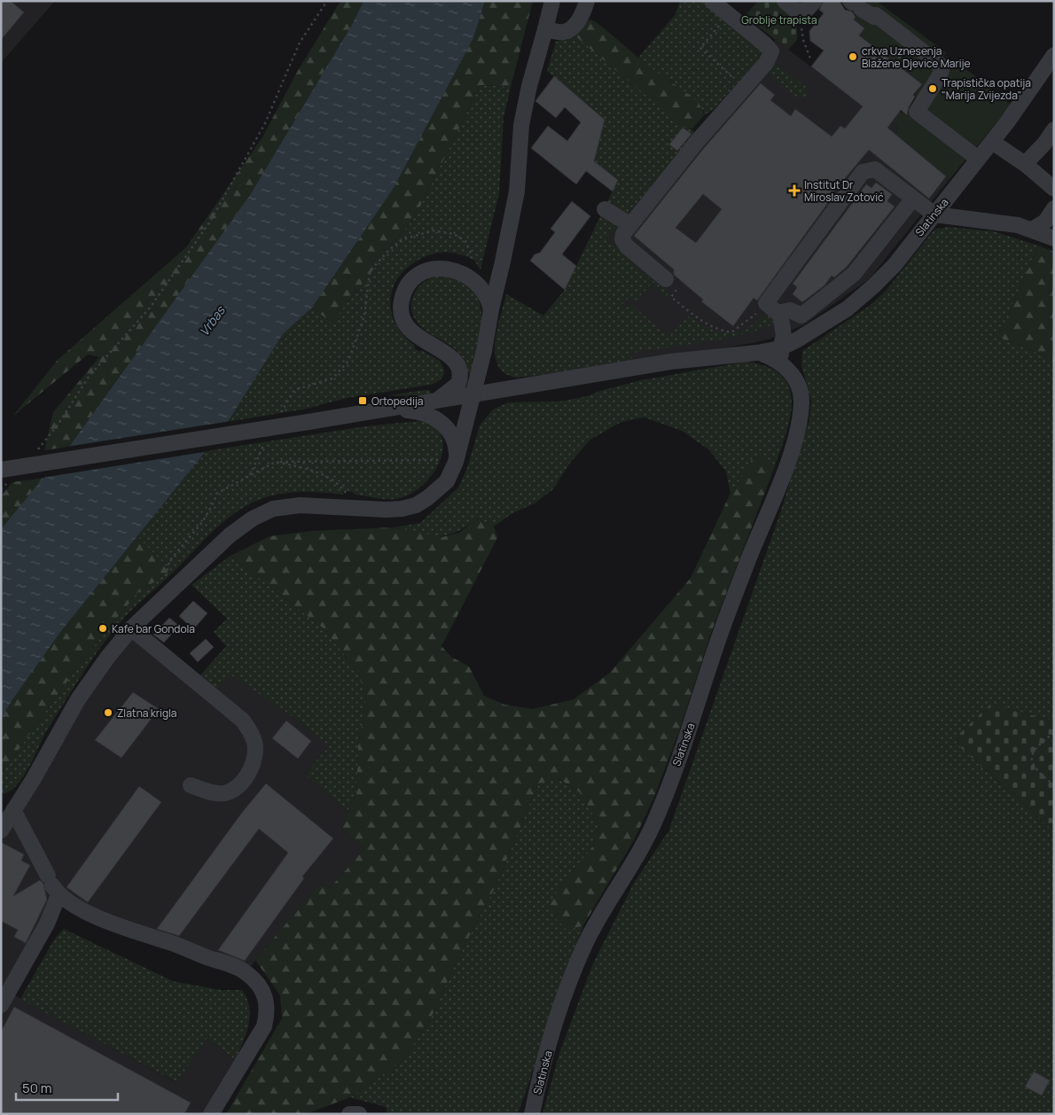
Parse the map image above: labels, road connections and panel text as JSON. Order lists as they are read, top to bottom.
{
  "streets": {
    "street": ["Slatinska"]
  },
  "water": ["Vrbas"],
  "parks": ["Groblje trapista"],
  "places": {
    "other": [
      "crkva Uznesenja Blažene Djevice Marije",
      "Trapistička opatija \"Marija Zvijezda\"",
      "Kafe bar Gondola",
      "Zlatna krigla"
    ],
    "health": ["Institut Dr Miroslav Zotović"],
    "transit": ["Ortopedija"]
  },
  "scale_bar": "50 m"
}
